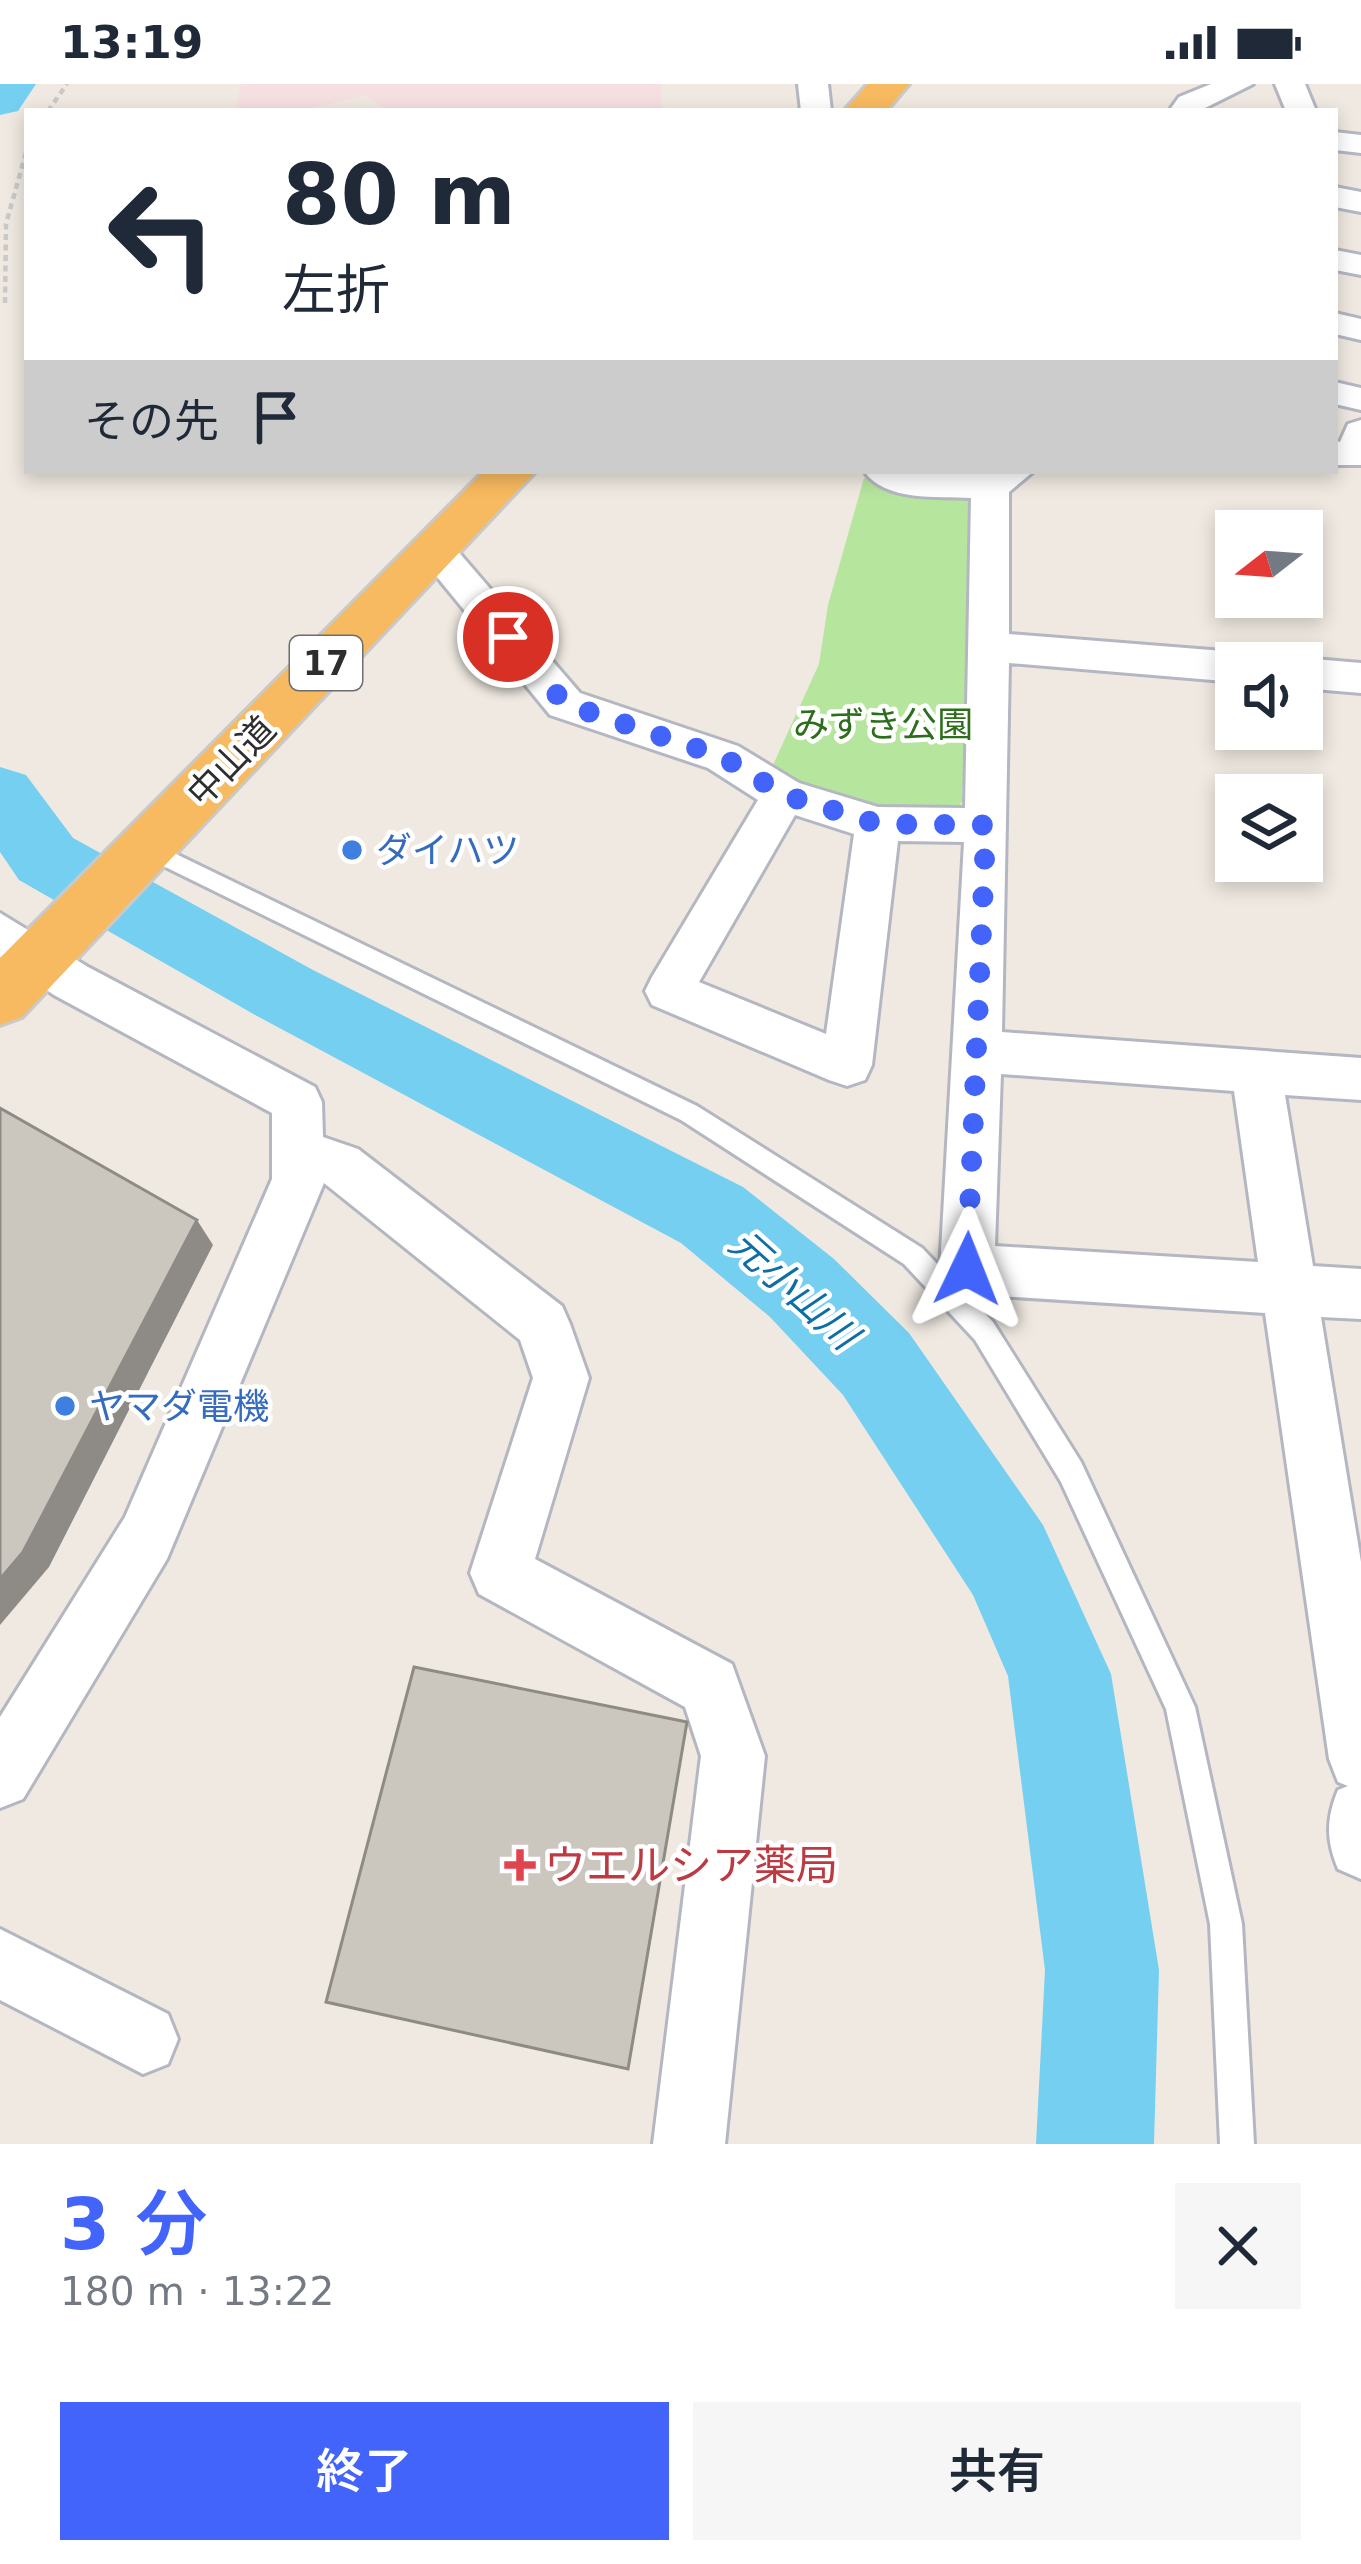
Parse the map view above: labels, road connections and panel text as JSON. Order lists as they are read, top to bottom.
{
  "streets": {
    "highway": ["17", "中山道"]
  },
  "water": ["元小山川"],
  "parks": ["みずき公園"],
  "places": {
    "other": ["ダイハツ", "ヤマダ電機"],
    "health": ["ウエルシア薬局"]
  },
  "north": "left",
  "page": {
    "status": "13:19",
    "turn": ["80 m", "左折"],
    "then": "その先",
    "heading": ["3 分", "180 m · 13:22"],
    "buttons": ["終了", "共有"]
  }
}
